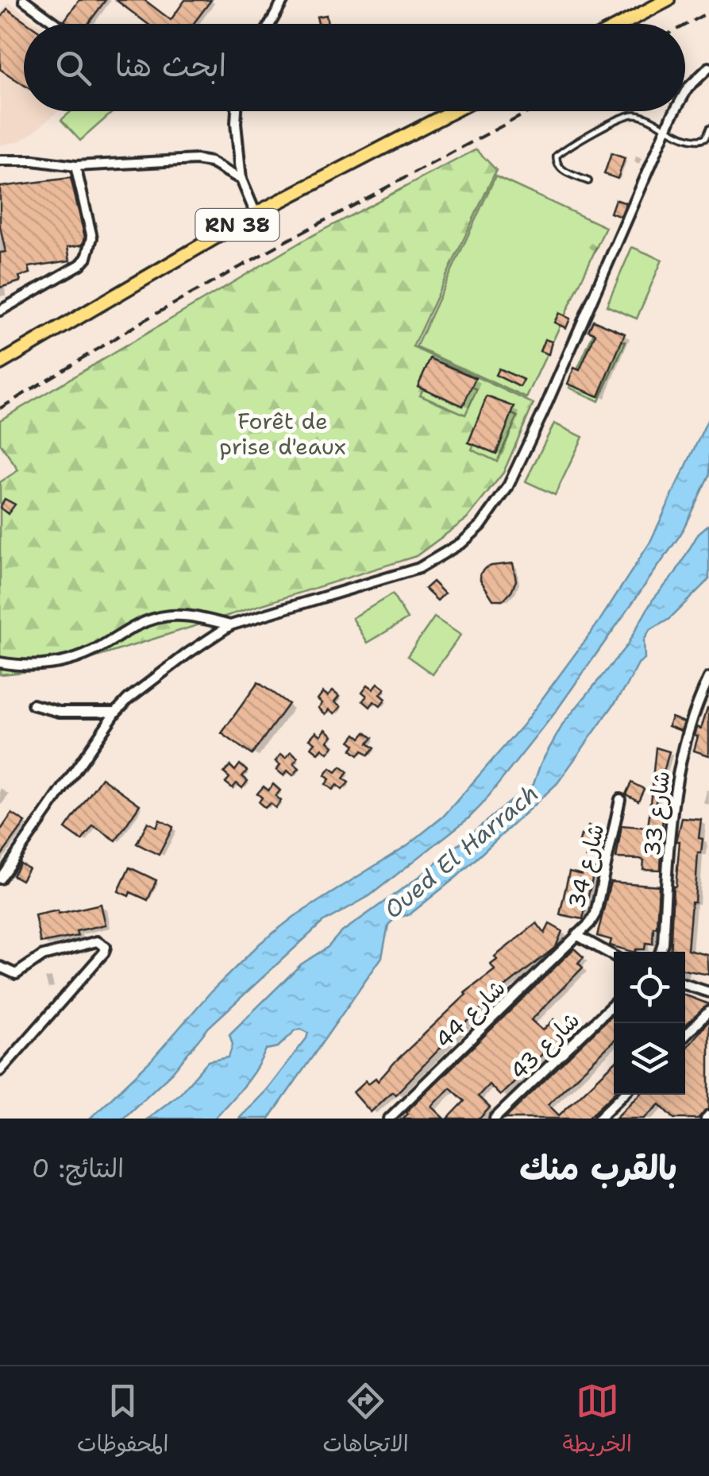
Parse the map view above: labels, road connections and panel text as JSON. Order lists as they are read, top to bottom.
{
  "streets": {
    "main road": ["RN 38"],
    "street": [
      "شارع 33",
      "شارع 34",
      "شارع 44",
      "شارع 43"
    ]
  },
  "crossings": [
    ["شارع 34", "شارع 44"]
  ],
  "water": ["Oued El Harrach"],
  "parks": ["Forêt de prise d'eaux"],
  "page": {
    "search": "ابحث هنا",
    "heading": ["بالقرب منك", "النتائج: 0"],
    "nav": ["الخريطة", "الاتجاهات", "المحفوظات"]
  }
}
